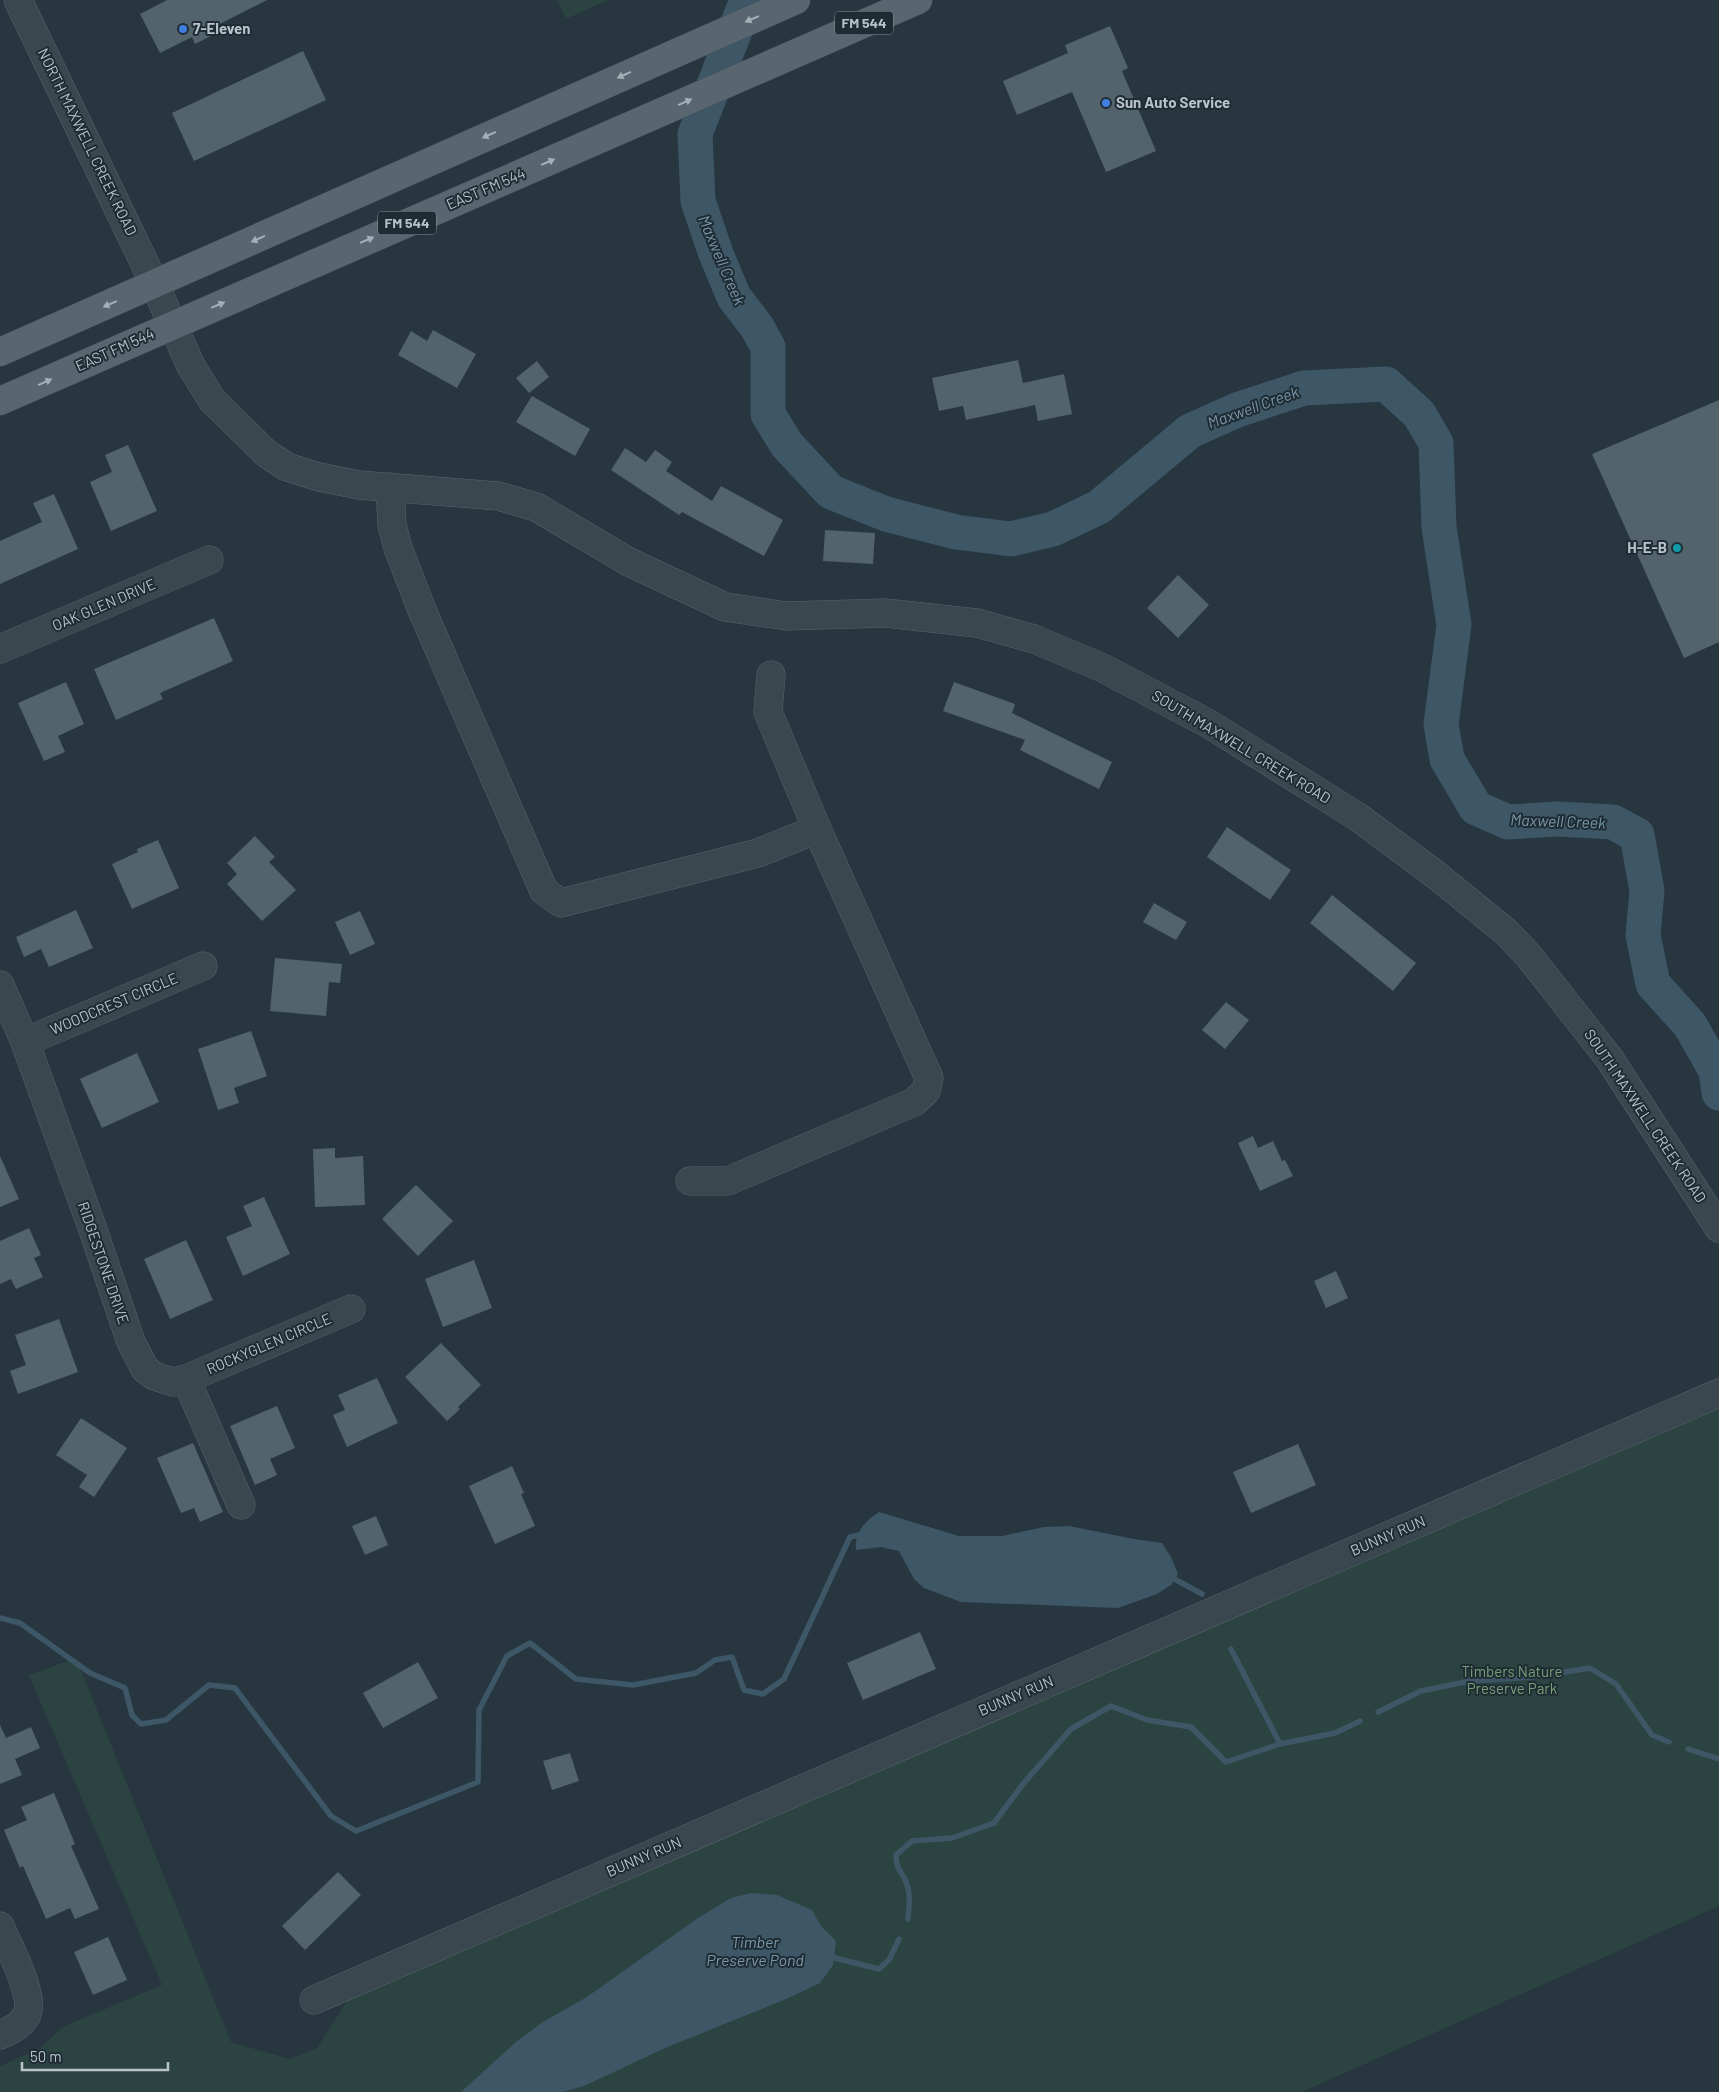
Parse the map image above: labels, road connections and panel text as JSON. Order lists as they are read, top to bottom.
{
  "streets": {
    "main road": ["FM 544", "EAST FM 544"],
    "street": [
      "NORTH MAXWELL CREEK ROAD",
      "OAK GLEN DRIVE",
      "SOUTH MAXWELL CREEK ROAD",
      "WOODCREST CIRCLE",
      "RIDGESTONE DRIVE",
      "ROCKYGLEN CIRCLE",
      "BUNNY RUN"
    ]
  },
  "crossings": [
    ["NORTH MAXWELL CREEK ROAD", "EAST FM 544"],
    ["NORTH MAXWELL CREEK ROAD", "SOUTH MAXWELL CREEK ROAD"],
    ["EAST FM 544", "SOUTH MAXWELL CREEK ROAD"],
    ["WOODCREST CIRCLE", "RIDGESTONE DRIVE"],
    ["RIDGESTONE DRIVE", "ROCKYGLEN CIRCLE"]
  ],
  "water": ["Maxwell Creek", "Timber Preserve Pond"],
  "parks": ["Timbers Nature Preserve Park"],
  "places": ["7-Eleven", "Sun Auto Service", "H-E-B"],
  "scale_bar": "50 m"
}
